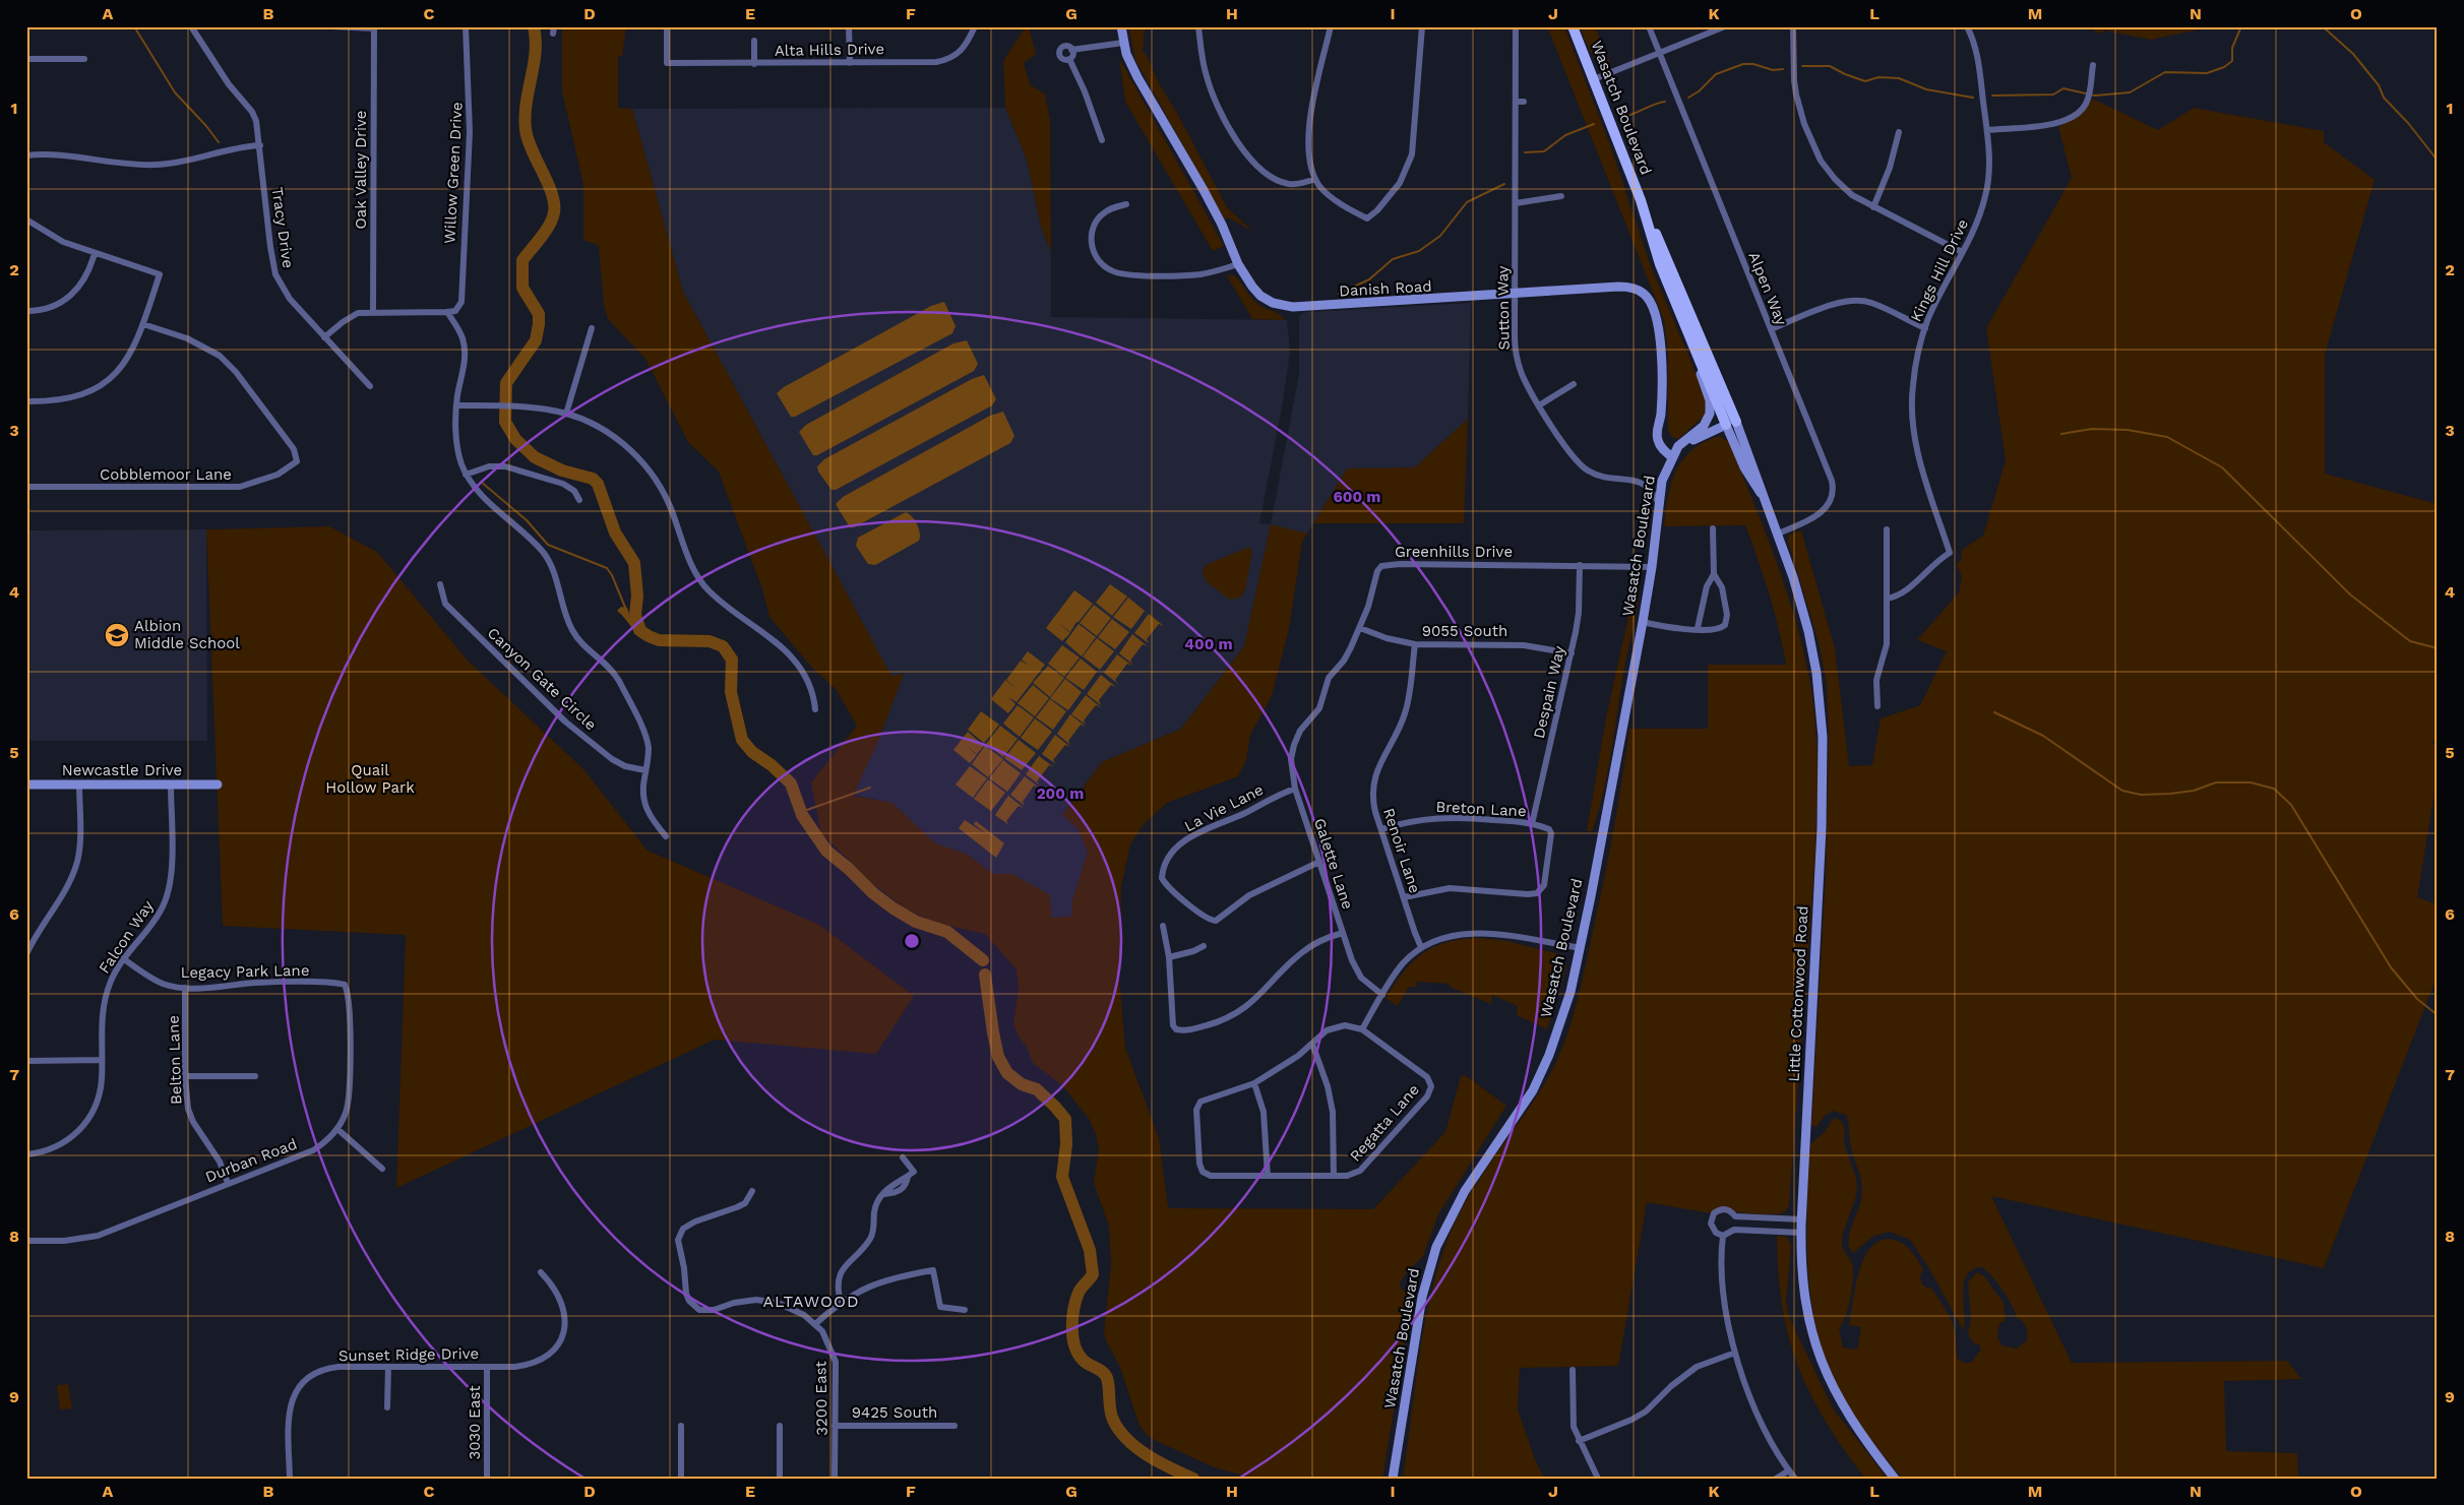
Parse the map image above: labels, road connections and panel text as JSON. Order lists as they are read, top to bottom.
{
  "streets": {
    "main road": [
      "Wasatch Boulevard",
      "Danish Road",
      "Newcastle Drive",
      "Little Cottonwood Road"
    ],
    "street": [
      "Alta Hills Drive",
      "Oak Valley Drive",
      "Willow Green Drive",
      "Tracy Drive",
      "Kings Hill Drive",
      "Alpen Way",
      "Sutton Way",
      "Cobblemoor Lane",
      "Greenhills Drive",
      "9055 South",
      "Canyon Gate Circle",
      "Despain Way",
      "La Vie Lane",
      "Breton Lane",
      "Renoir Lane",
      "Galette Lane",
      "Falcon Way",
      "Legacy Park Lane",
      "Belton Lane",
      "Regatta Lane",
      "Durban Road",
      "Sunset Ridge Drive",
      "3200 East",
      "9425 South",
      "3030 East"
    ]
  },
  "crossings": [
    ["Wasatch Boulevard", "Danish Road"],
    ["Wasatch Boulevard", "Sutton Way"],
    ["Wasatch Boulevard", "Greenhills Drive"],
    ["Wasatch Boulevard", "Little Cottonwood Road"],
    ["Danish Road", "Sutton Way"],
    ["Alpen Way", "Little Cottonwood Road"],
    ["Greenhills Drive", "9055 South"],
    ["Greenhills Drive", "Despain Way"],
    ["Greenhills Drive", "Galette Lane"],
    ["9055 South", "Despain Way"],
    ["9055 South", "Renoir Lane"],
    ["Despain Way", "Breton Lane"],
    ["Newcastle Drive", "Falcon Way"],
    ["La Vie Lane", "Galette Lane"],
    ["Breton Lane", "Renoir Lane"],
    ["Falcon Way", "Legacy Park Lane"],
    ["Legacy Park Lane", "Belton Lane"],
    ["Legacy Park Lane", "Durban Road"],
    ["Belton Lane", "Durban Road"],
    ["Sunset Ridge Drive", "3030 East"],
    ["3200 East", "9425 South"]
  ],
  "districts": ["ALTAWOOD"],
  "parks": ["Quail Hollow Park"],
  "places": {
    "school or university": ["Albion Middle School"]
  },
  "grid": {
    "columns": [
      "A",
      "B",
      "C",
      "D",
      "E",
      "F",
      "G",
      "H",
      "I",
      "J",
      "K",
      "L",
      "M",
      "N",
      "O"
    ],
    "rows": [
      "1",
      "2",
      "3",
      "4",
      "5",
      "6",
      "7",
      "8",
      "9"
    ]
  },
  "rings": ["600 m", "400 m", "200 m"]
}
